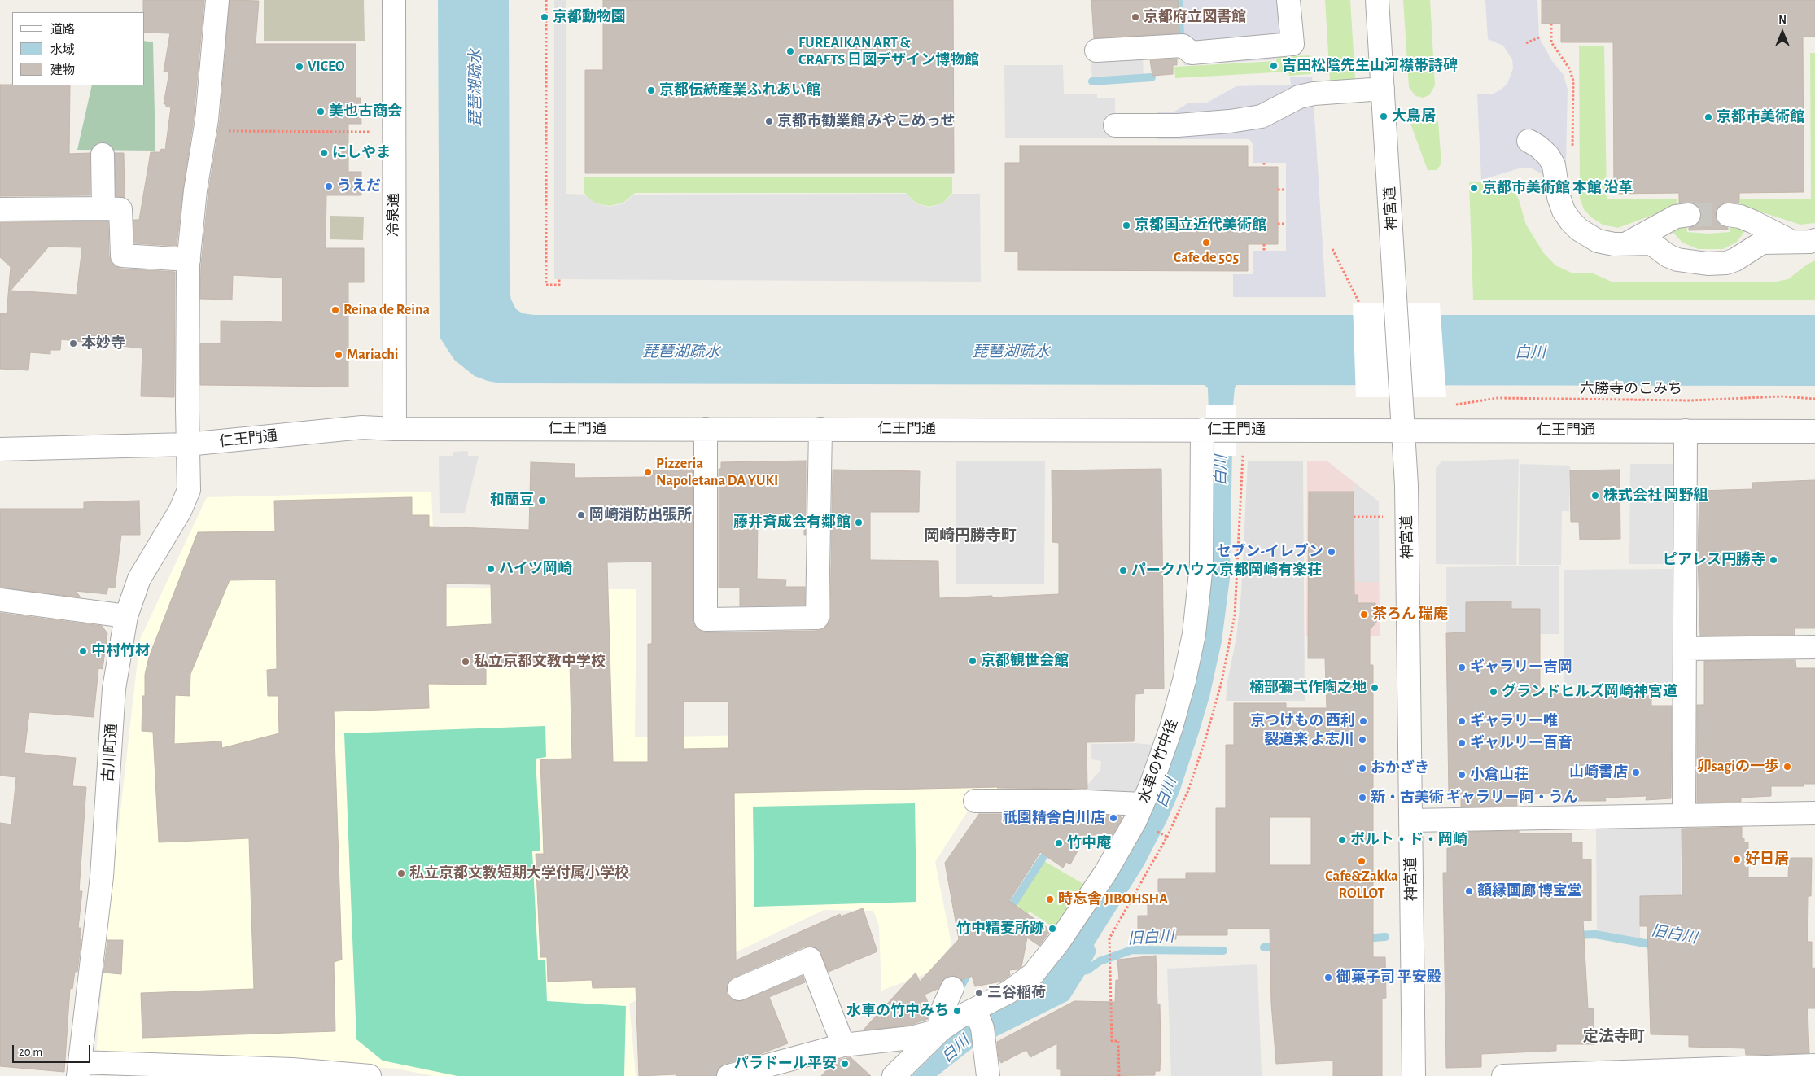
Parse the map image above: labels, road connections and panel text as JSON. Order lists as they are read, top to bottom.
{
  "streets": {
    "street": [
      "神宮道",
      "冷泉通",
      "仁王門通",
      "古川町通",
      "水車の竹中径"
    ],
    "path": ["六勝寺のこみち"]
  },
  "crossings": [
    ["神宮道", "仁王門通"],
    ["冷泉通", "仁王門通"],
    ["仁王門通", "古川町通"],
    ["仁王門通", "水車の竹中径"]
  ],
  "districts": ["岡崎円勝寺町", "定法寺町"],
  "water": ["琵琶湖疏水", "白川", "旧白川"],
  "places": [
    "京都動物園",
    "京都府立図書館",
    "FUREAIKAN ART & CRAFTS 日図デザイン博物館",
    "吉田松陰先生山河襟帯詩碑",
    "VICEO",
    "京都伝統産業ふれあい館",
    "美也古商会",
    "大鳥居",
    "京都市美術館",
    "京都市勧業館 みやこめっせ",
    "にしやま",
    "うえだ",
    "京都市美術館 本館 沿革",
    "京都国立近代美術館",
    "Cafe de 505",
    "Reina de Reina",
    "本妙寺",
    "Mariachi",
    "Pizzeria Napoletana DA YUKI",
    "株式会社 岡野組",
    "和蘭豆",
    "岡崎消防出張所",
    "藤井斉成会有鄰館",
    "セブン-イレブン",
    "ピアレス円勝寺",
    "ハイツ岡崎",
    "パークハウス京都岡崎有楽荘",
    "茶ろん 瑞庵",
    "中村竹材",
    "京都観世会館",
    "私立京都文教中学校",
    "ギャラリー吉岡",
    "楠部彌弌作陶之地",
    "グランドヒルズ岡崎神宮道",
    "京つけもの 西利",
    "ギャラリー唯",
    "裂道楽 よ志川",
    "ギャルリー百音",
    "卯sagiの一歩",
    "おかざき",
    "山崎書店",
    "小倉山荘",
    "新・古美術 ギャラリー阿・うん",
    "祇園精舎白川店",
    "ポルト・ド・岡崎",
    "竹中庵",
    "好日居",
    "Cafe&Zakka ROLLOT",
    "私立京都文教短期大学付属小学校",
    "額縁画廊 博宝堂",
    "時忘舎 JIBOHSHA",
    "竹中精麦所跡",
    "御菓子司 平安殿",
    "三谷稲荷",
    "水車の竹中みち",
    "パラドール平安"
  ],
  "legend": ["道路", "水域", "建物"],
  "scale_bar": "20 m",
  "north": "top"
}
